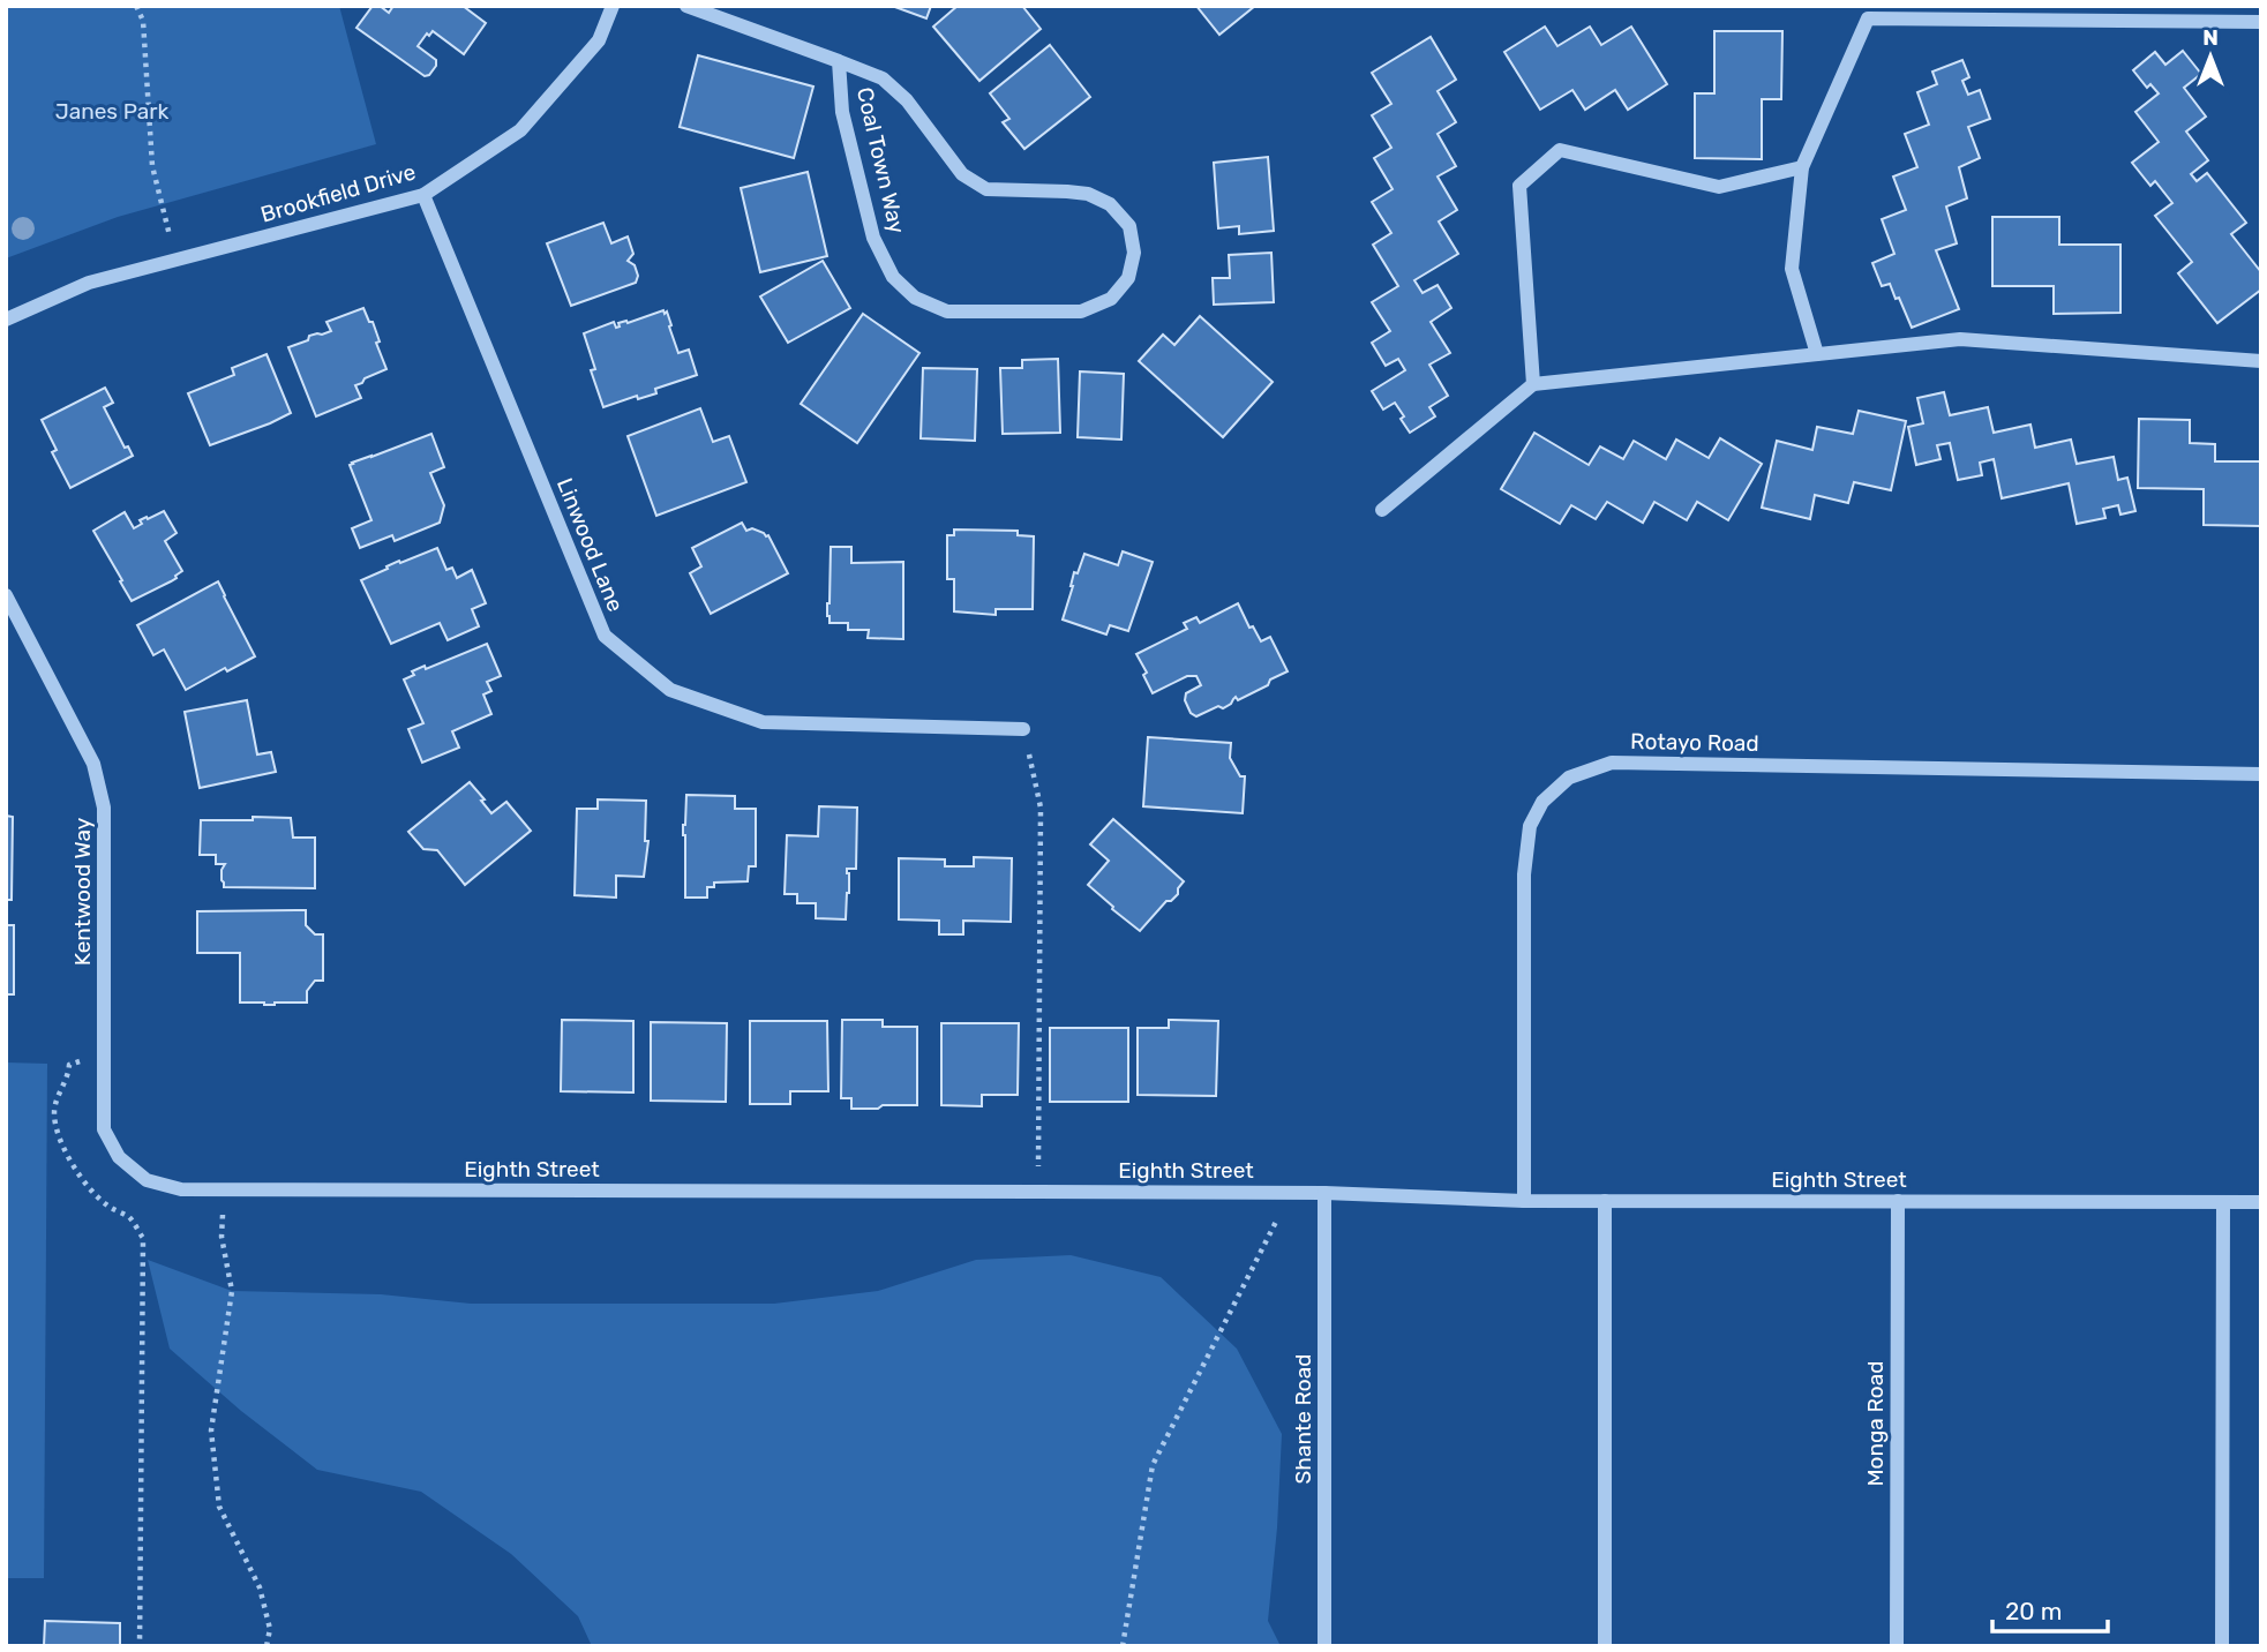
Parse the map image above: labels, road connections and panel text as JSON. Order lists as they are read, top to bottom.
{
  "streets": {
    "street": [
      "Coal Town Way",
      "Brookfield Drive",
      "Linwood Lane",
      "Rotayo Road",
      "Kentwood Way",
      "Eighth Street",
      "Shante Road",
      "Monga Road"
    ]
  },
  "crossings": [
    ["Brookfield Drive", "Linwood Lane"],
    ["Rotayo Road", "Eighth Street"],
    ["Kentwood Way", "Eighth Street"],
    ["Eighth Street", "Shante Road"],
    ["Eighth Street", "Monga Road"]
  ],
  "parks": ["Janes Park"],
  "scale_bar": "20 m",
  "north": "top"
}
